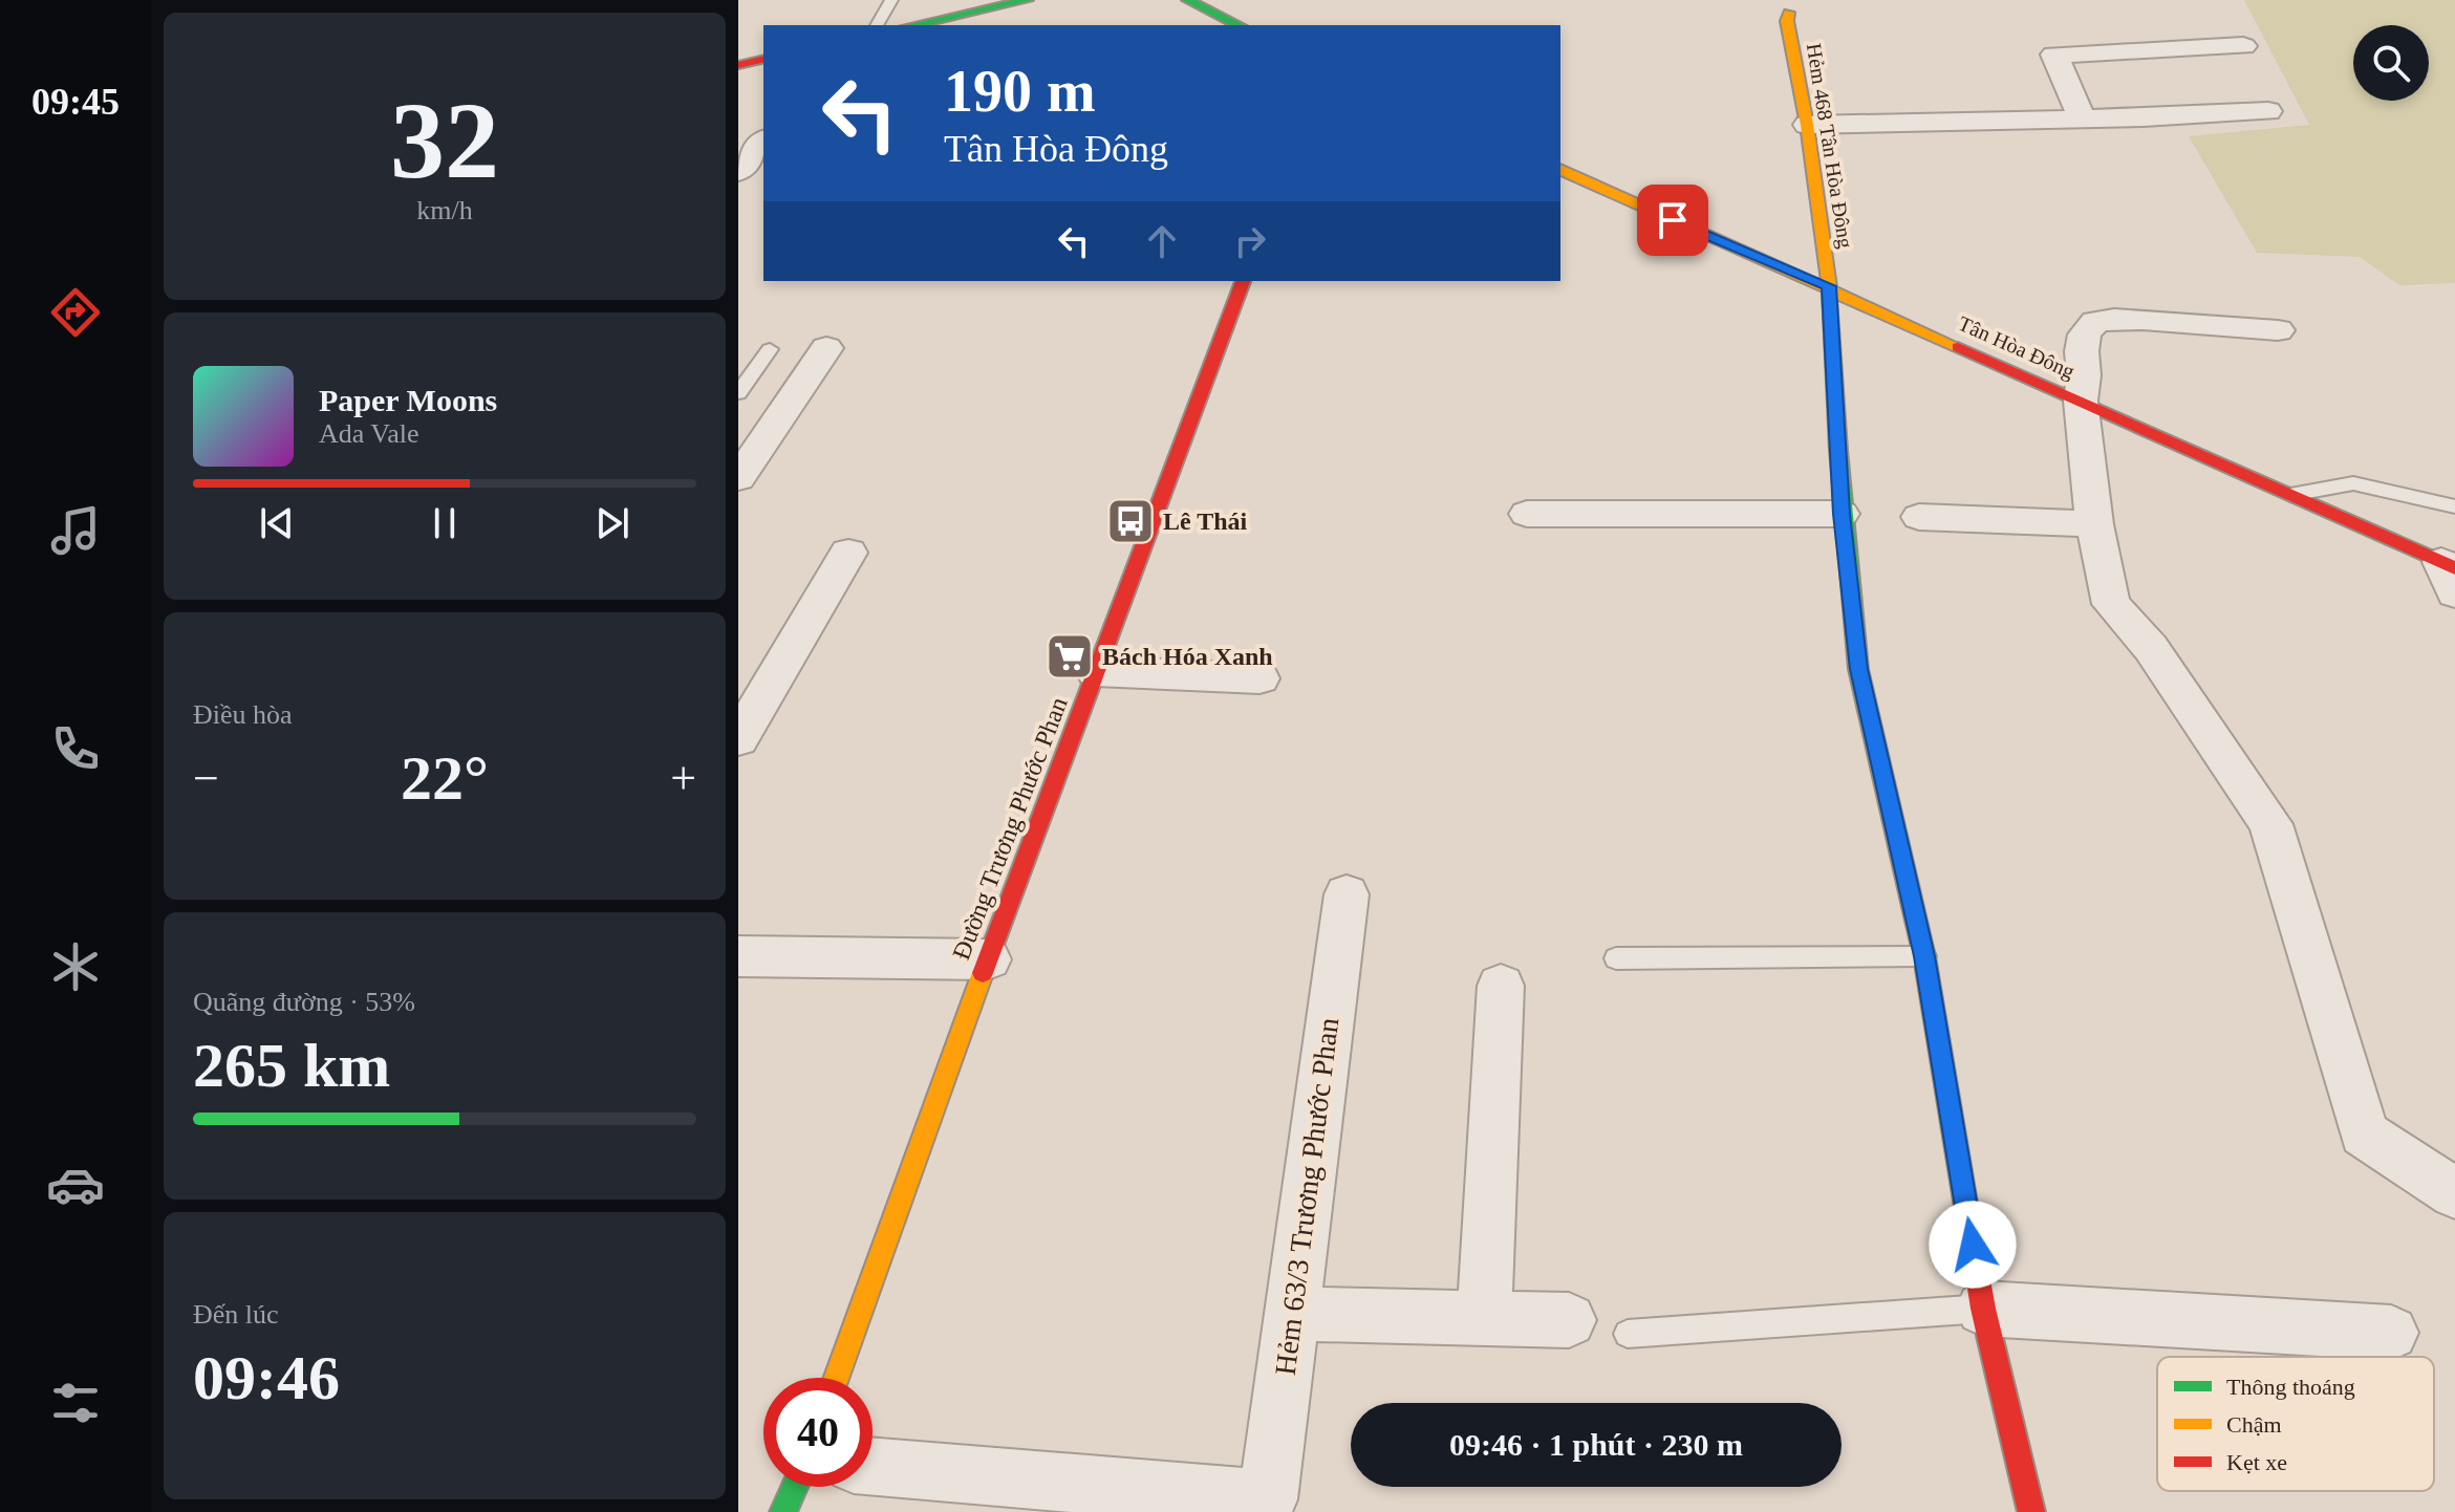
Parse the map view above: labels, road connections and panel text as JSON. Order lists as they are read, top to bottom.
{
  "streets": {
    "street": [
      "Hẻm 468 Tân Hòa Đông",
      "Tân Hòa Đông",
      "Đường Trương Phước Phan",
      "Hẻm 63/3 Trương Phước Phan"
    ]
  },
  "crossings": [
    ["Hẻm 468 Tân Hòa Đông", "Tân Hòa Đông"]
  ],
  "places": {
    "bus stop": ["Lê Thái"],
    "supermarket": ["Bách Hóa Xanh"]
  },
  "legend": ["Thông thoáng", "Chậm", "Kẹt xe"],
  "page": {
    "tabs": "09:45",
    "tile": [
      ["32", "km/h"],
      "Điều hòa",
      ["Quãng đường · 53%", "265 km"],
      ["Đến lúc", "09:46"]
    ],
    "turn": ["190 m", "Tân Hòa Đông"],
    "song": ["Paper Moons", "Ada Vale"],
    "heat": ["−", "22°", "+"],
    "limit": "40",
    "trip": "09:46 · 1 phút · 230 m"
  }
}
